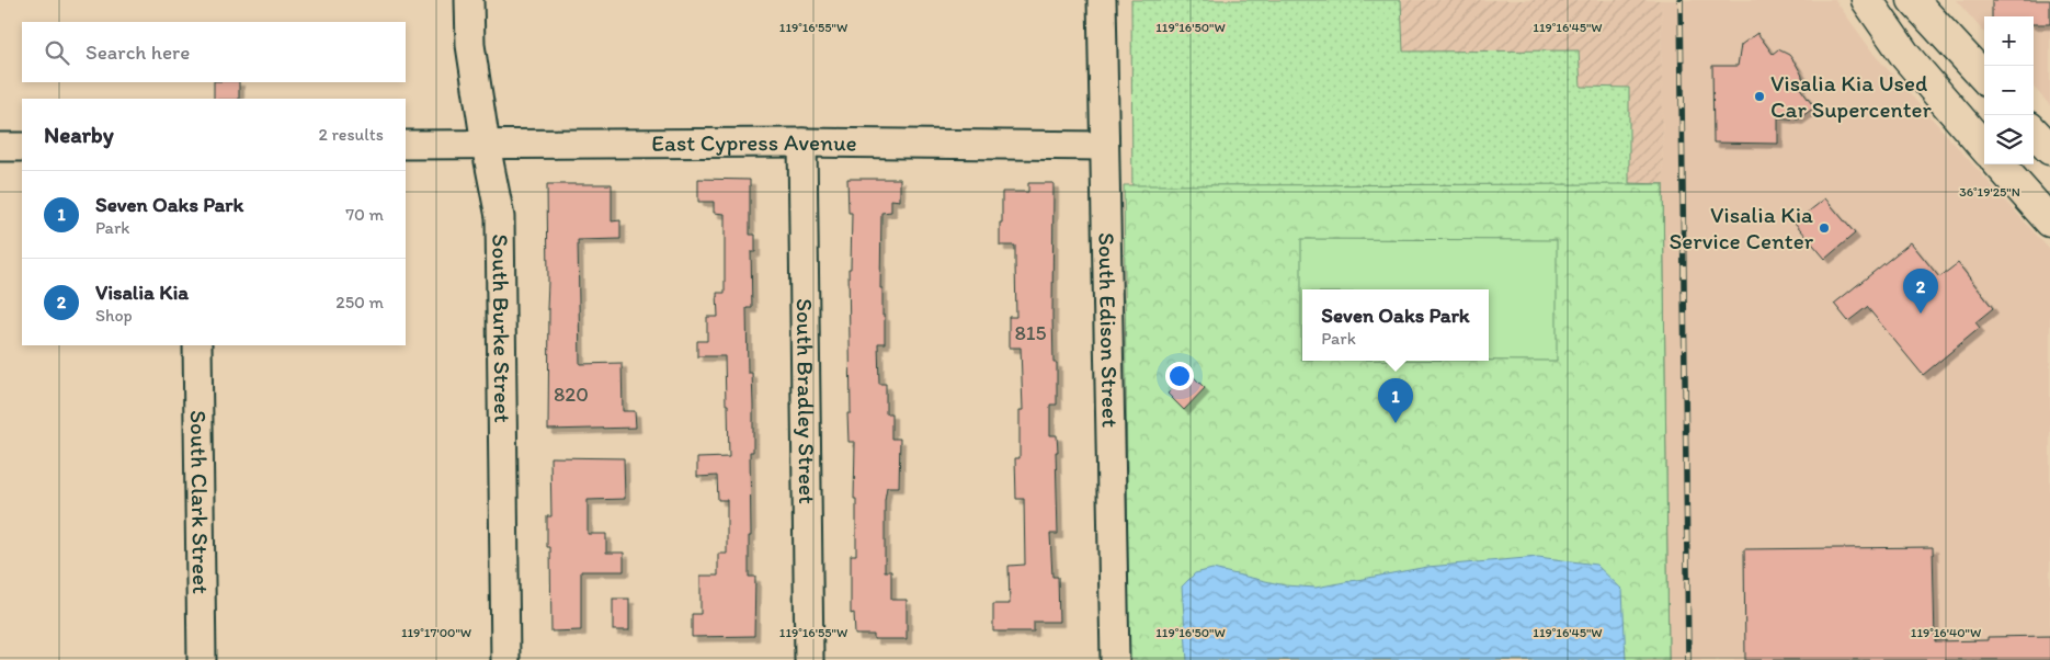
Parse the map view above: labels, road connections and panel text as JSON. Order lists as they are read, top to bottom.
{
  "streets": {
    "street": [
      "East Cypress Avenue",
      "South Burke Street",
      "South Edison Street",
      "South Bradley Street",
      "South Clark Street"
    ]
  },
  "crossings": [
    ["East Cypress Avenue", "South Burke Street"],
    ["East Cypress Avenue", "South Edison Street"],
    ["East Cypress Avenue", "South Bradley Street"]
  ],
  "places": ["Visalia Kia Used Car Supercenter", "Visalia Kia Service Center"],
  "house_numbers": ["815", "820"],
  "page": {
    "map_buttons": ["+", "−"],
    "search": "Search here",
    "heading": ["Nearby", "2 results"],
    "list": [
      {
        "mark": "1",
        "name": "Seven Oaks Park",
        "note": "Park",
        "value": "70 m"
      },
      {
        "mark": "2",
        "name": "Visalia Kia",
        "note": "Shop",
        "value": "250 m"
      }
    ],
    "pins": ["2", "1"],
    "popup": ["Seven Oaks Park", "Park"]
  },
  "coordinates": [
    "119°16'55\"W",
    "119°16'50\"W",
    "119°16'45\"W",
    "36°19'25\"N",
    "119°17'00\"W",
    "119°16'40\"W"
  ]
}
